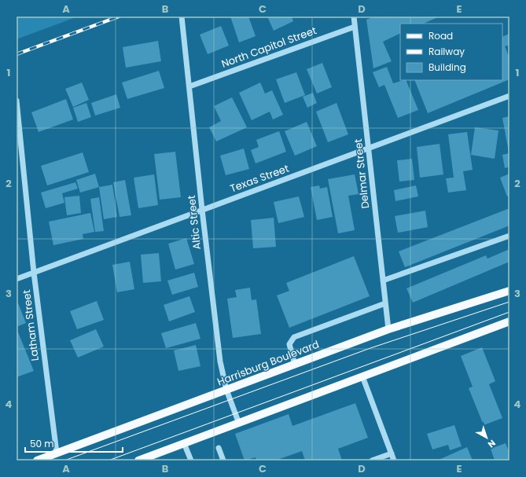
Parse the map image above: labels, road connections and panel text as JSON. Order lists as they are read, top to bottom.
{
  "streets": {
    "main road": ["Harrisburg Boulevard"],
    "street": [
      "North Capitol Street",
      "Delmar Street",
      "Texas Street",
      "Altic Street",
      "Latham Street"
    ]
  },
  "crossings": [
    ["North Capitol Street", "Delmar Street"],
    ["North Capitol Street", "Altic Street"],
    ["Delmar Street", "Texas Street"],
    ["Delmar Street", "Harrisburg Boulevard"],
    ["Texas Street", "Altic Street"],
    ["Texas Street", "Latham Street"],
    ["Altic Street", "Harrisburg Boulevard"],
    ["Latham Street", "Harrisburg Boulevard"]
  ],
  "legend": ["Road", "Railway", "Building"],
  "scale_bar": "50 m",
  "north": "bottom right",
  "grid": {
    "columns": [
      "A",
      "B",
      "C",
      "D",
      "E"
    ],
    "rows": [
      "1",
      "2",
      "3",
      "4"
    ]
  }
}
